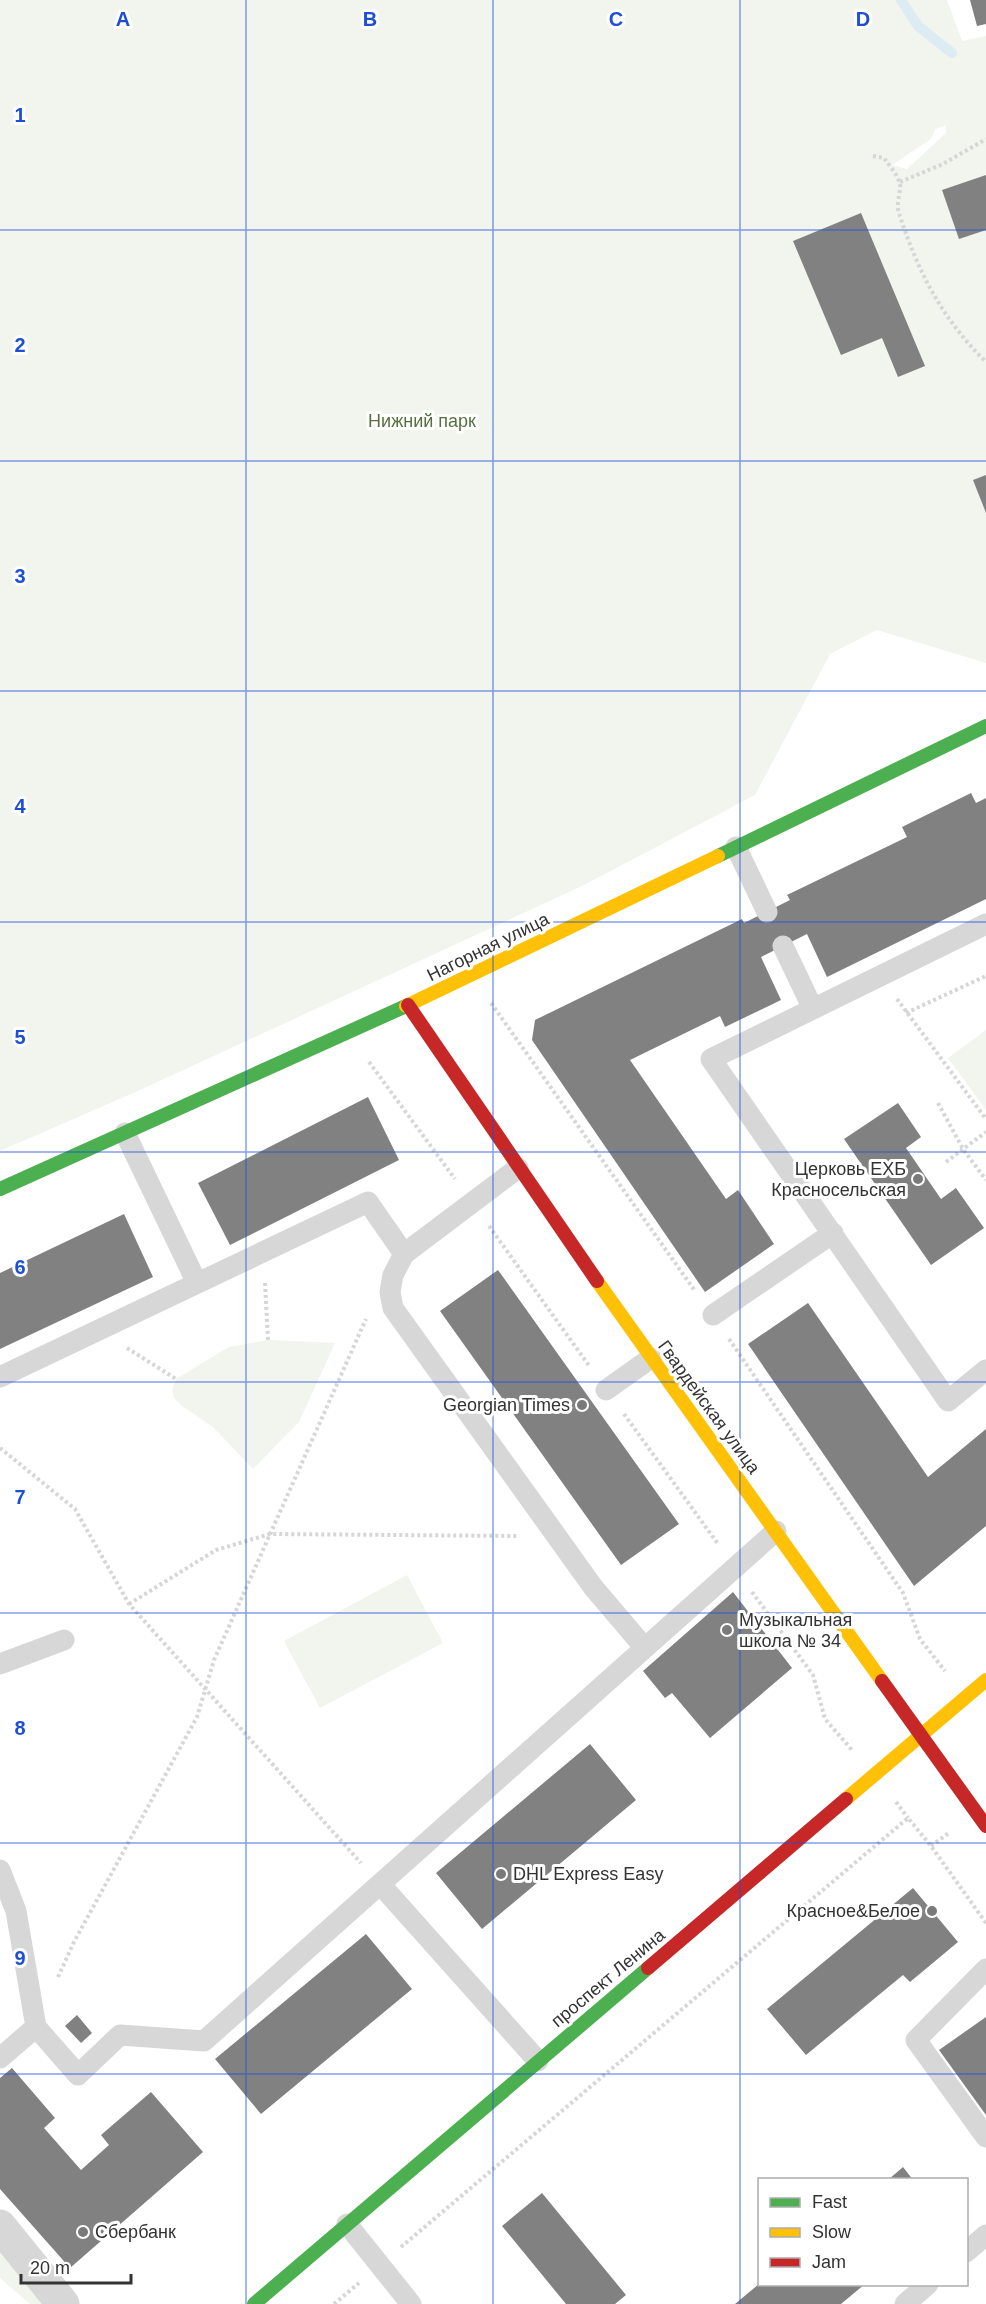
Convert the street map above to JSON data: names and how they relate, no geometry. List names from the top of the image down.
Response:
{
  "streets": {
    "street": ["Нагорная улица", "Гвардейская улица", "проспект Ленина"]
  },
  "crossings": [
    ["Нагорная улица", "Гвардейская улица"],
    ["Гвардейская улица", "проспект Ленина"]
  ],
  "parks": ["Нижний парк"],
  "places": [
    "Церковь ЕХБ Красносельская",
    "Georgian Times",
    "Музыкальная школа № 34",
    "DHL Express Easy",
    "Красное&Белое",
    "Сбербанк"
  ],
  "legend": ["Fast", "Slow", "Jam"],
  "scale_bar": "20 m",
  "grid": {
    "columns": [
      "A",
      "B",
      "C",
      "D"
    ],
    "rows": [
      "1",
      "2",
      "3",
      "4",
      "5",
      "6",
      "7",
      "8",
      "9"
    ]
  }
}
